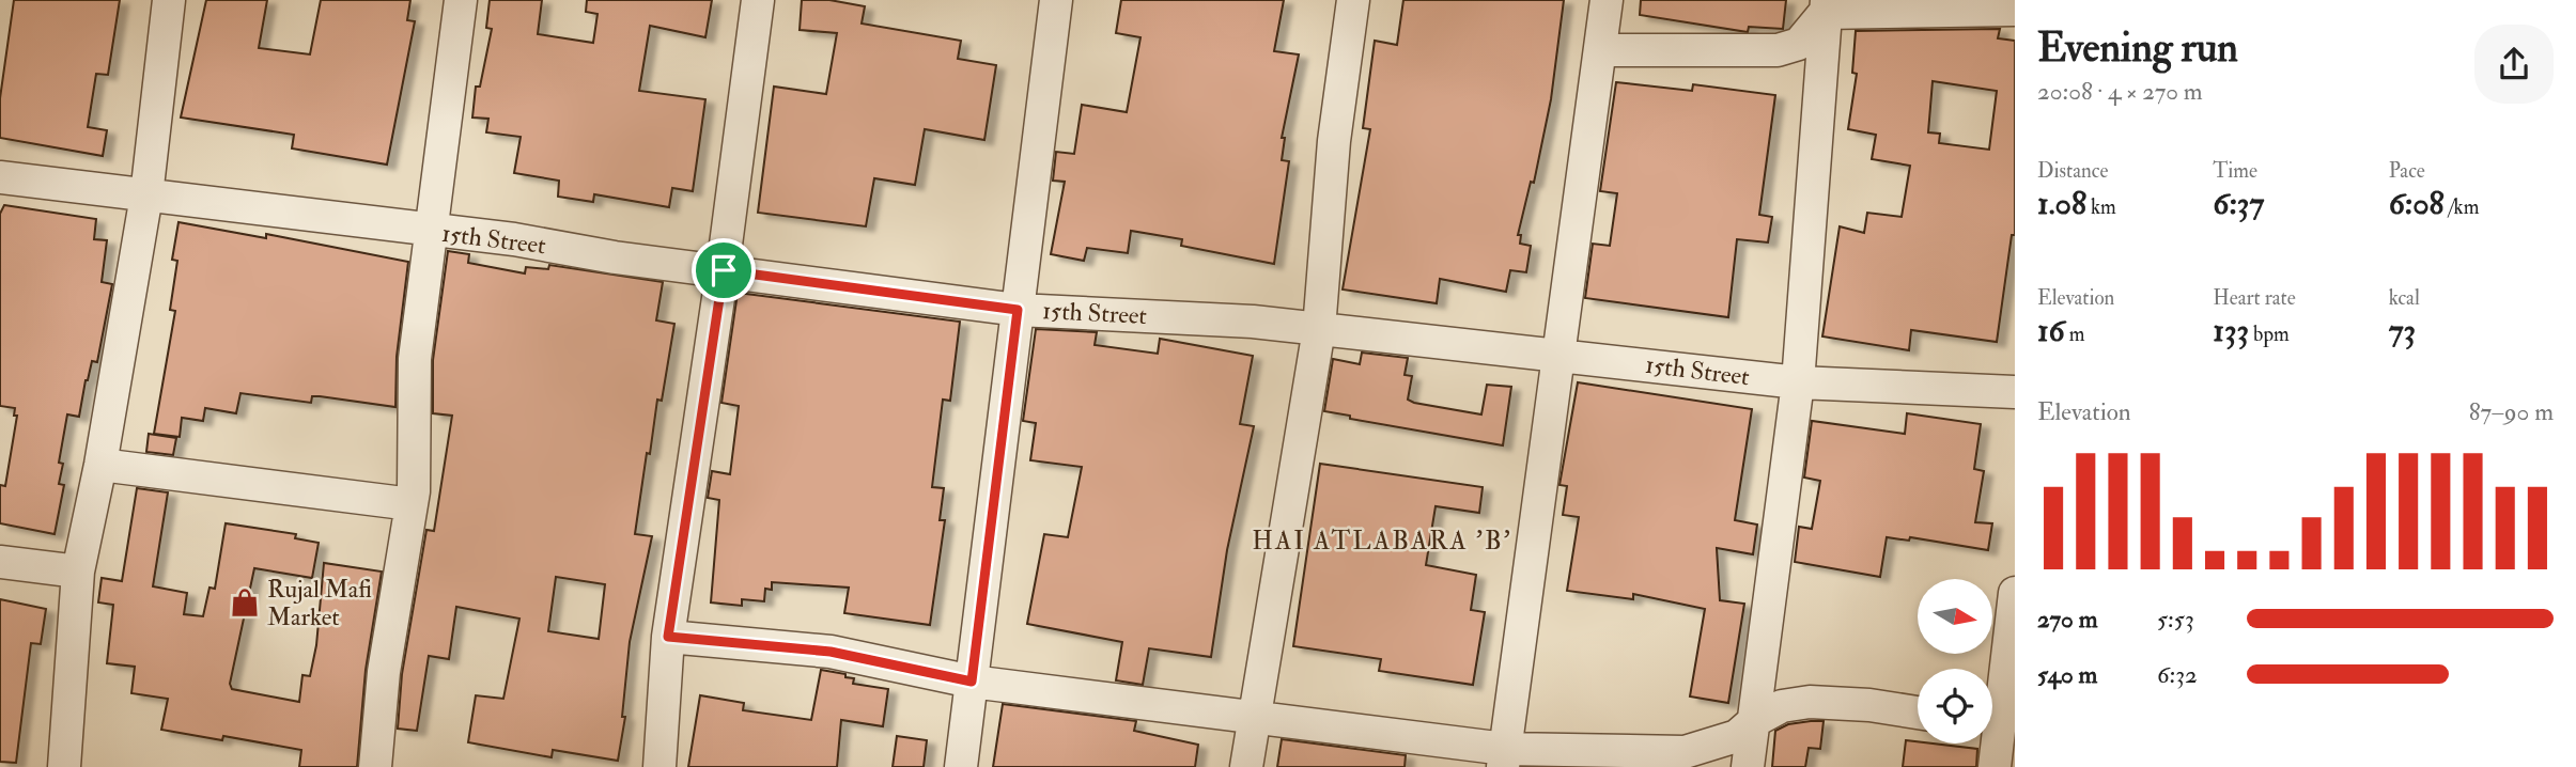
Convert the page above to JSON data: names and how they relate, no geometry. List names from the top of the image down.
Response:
{
  "streets": {
    "street": ["15th Street"]
  },
  "districts": ["HAI ATLABARA 'B'"],
  "places": {
    "shop": ["Rujal Mafi Market"]
  },
  "north": "right",
  "page": {
    "heading": ["Evening run", "20:08 · 4 × 270 m"],
    "stats": [
      ["Distance", "1.08 km"],
      ["Time", "6:37"],
      ["Pace", "6:08 /km"],
      ["Elevation", "16 m"],
      ["Heart rate", "133 bpm"],
      ["kcal", "73"]
    ],
    "chart": ["Elevation", "87–90 m"],
    "list": [
      {
        "name": "270 m",
        "note": "5:53"
      },
      {
        "name": "540 m",
        "note": "6:32"
      }
    ]
  }
}
